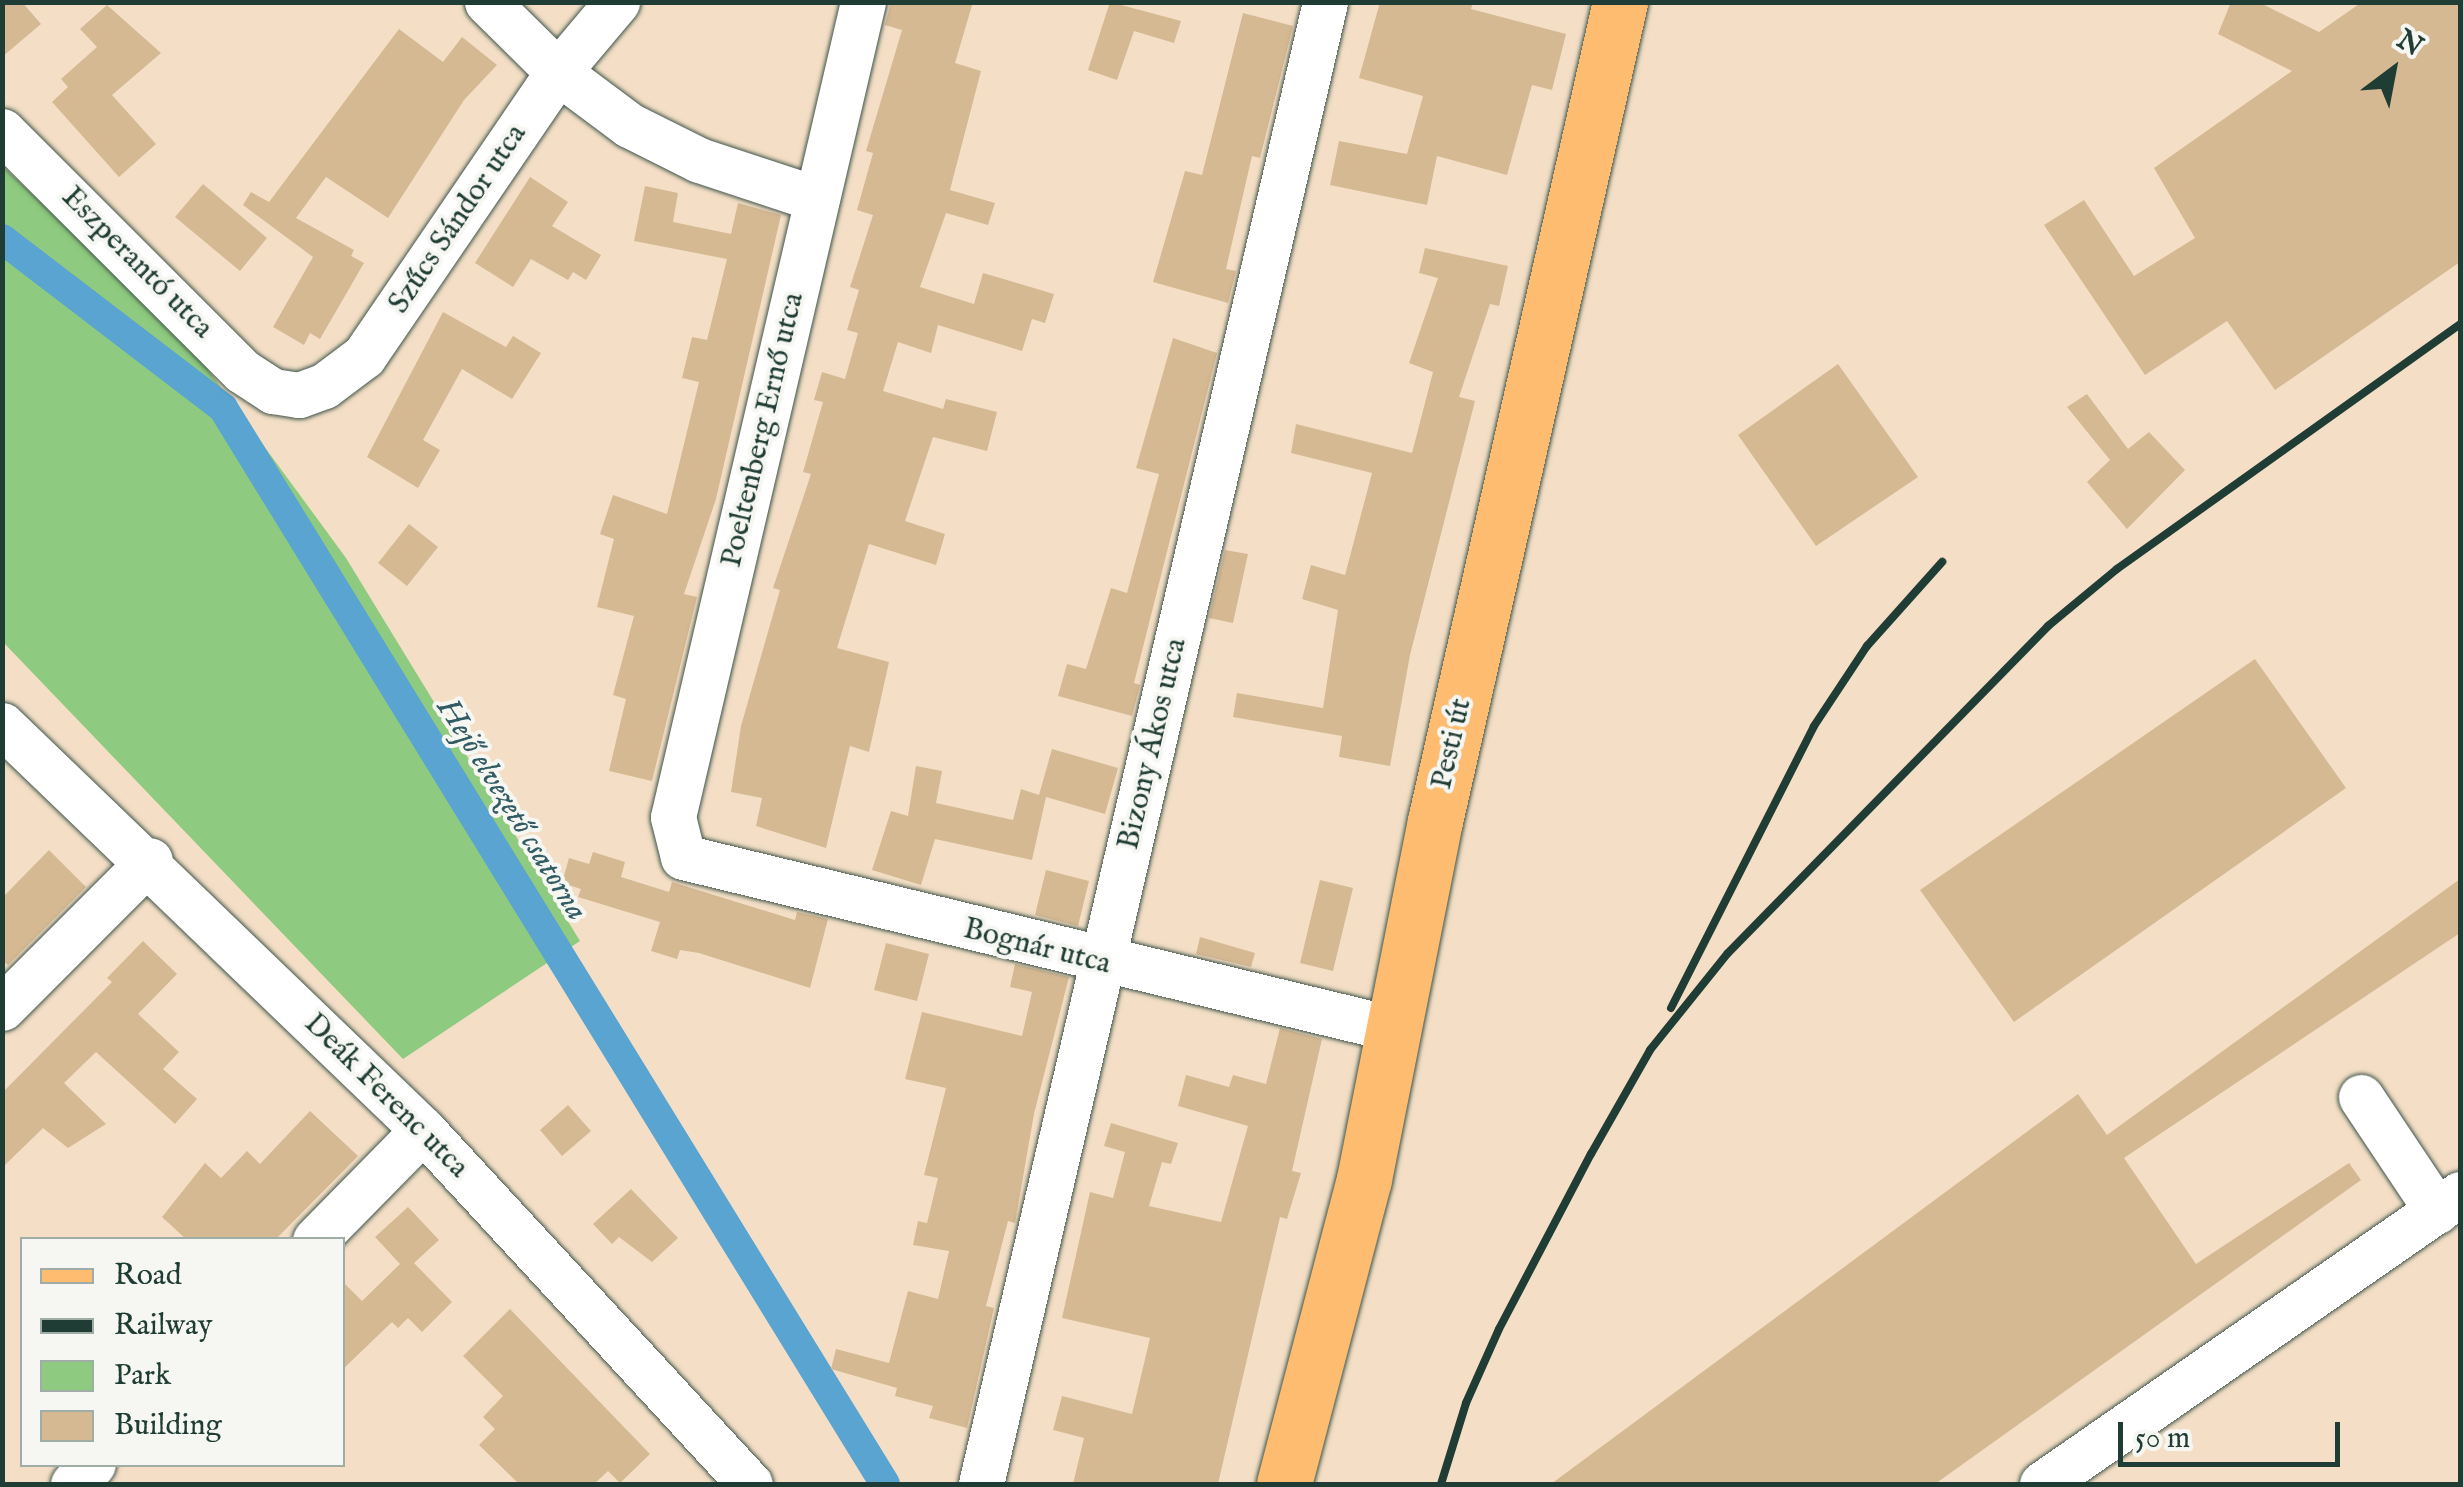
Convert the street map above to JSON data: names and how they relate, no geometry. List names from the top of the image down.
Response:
{
  "streets": {
    "main road": ["Pesti út"],
    "street": [
      "Szűcs Sándor utca",
      "Eszperantó utca",
      "Poeltenberg Ernő utca",
      "Bizony Ákos utca",
      "Bognár utca",
      "Deák Ferenc utca"
    ]
  },
  "crossings": [
    ["Szűcs Sándor utca", "Eszperantó utca"],
    ["Poeltenberg Ernő utca", "Bognár utca"],
    ["Bizony Ákos utca", "Bognár utca"],
    ["Pesti út", "Bognár utca"]
  ],
  "water": ["Hejő elvezető csatorna"],
  "legend": [
    "Road",
    "Railway",
    "Park",
    "Building"
  ],
  "scale_bar": "50 m",
  "north": "top right"
}
